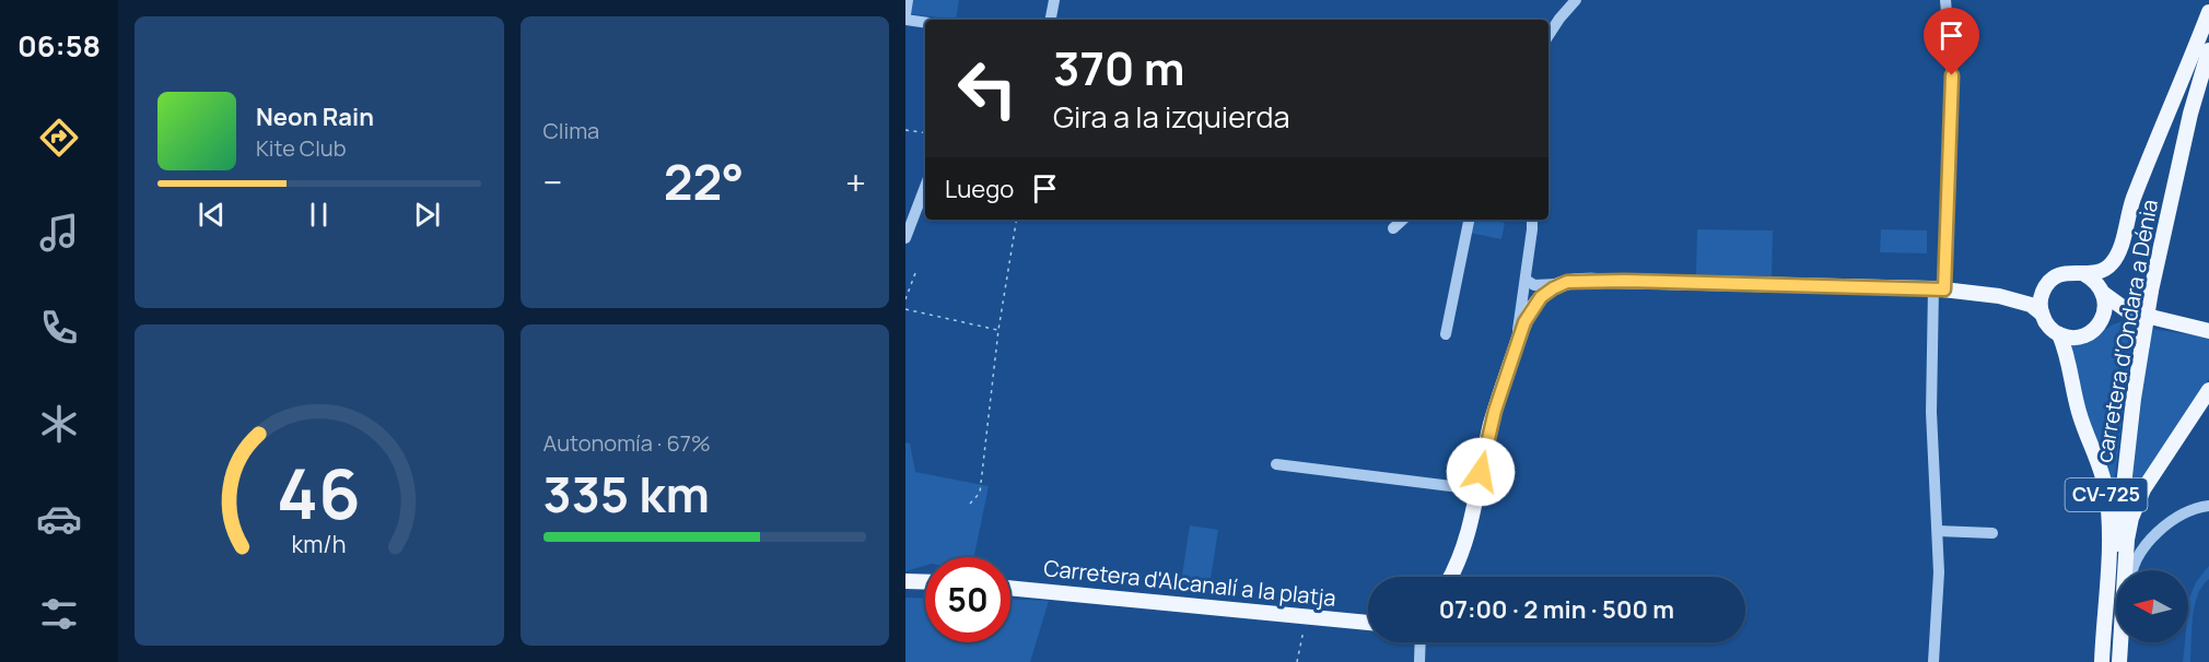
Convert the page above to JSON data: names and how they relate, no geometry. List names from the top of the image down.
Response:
{
  "streets": {
    "main road": ["carretera d'Ondara a Dénia", "CV-725", "Carretera d'Alcanalí a la platja"]
  },
  "north": "left",
  "page": {
    "tabs": "06:58",
    "tile": [
      "Clima",
      ["Autonomía · 67%", "335 km"]
    ],
    "turn": ["370 m", "Gira a la izquierda"],
    "song": ["Neon Rain", "Kite Club"],
    "heat": ["−", "22°", "+"],
    "then": "Luego",
    "limit": "50",
    "trip": "07:00 · 2 min · 500 m",
    "gauge": ["46", "km/h"]
  }
}
